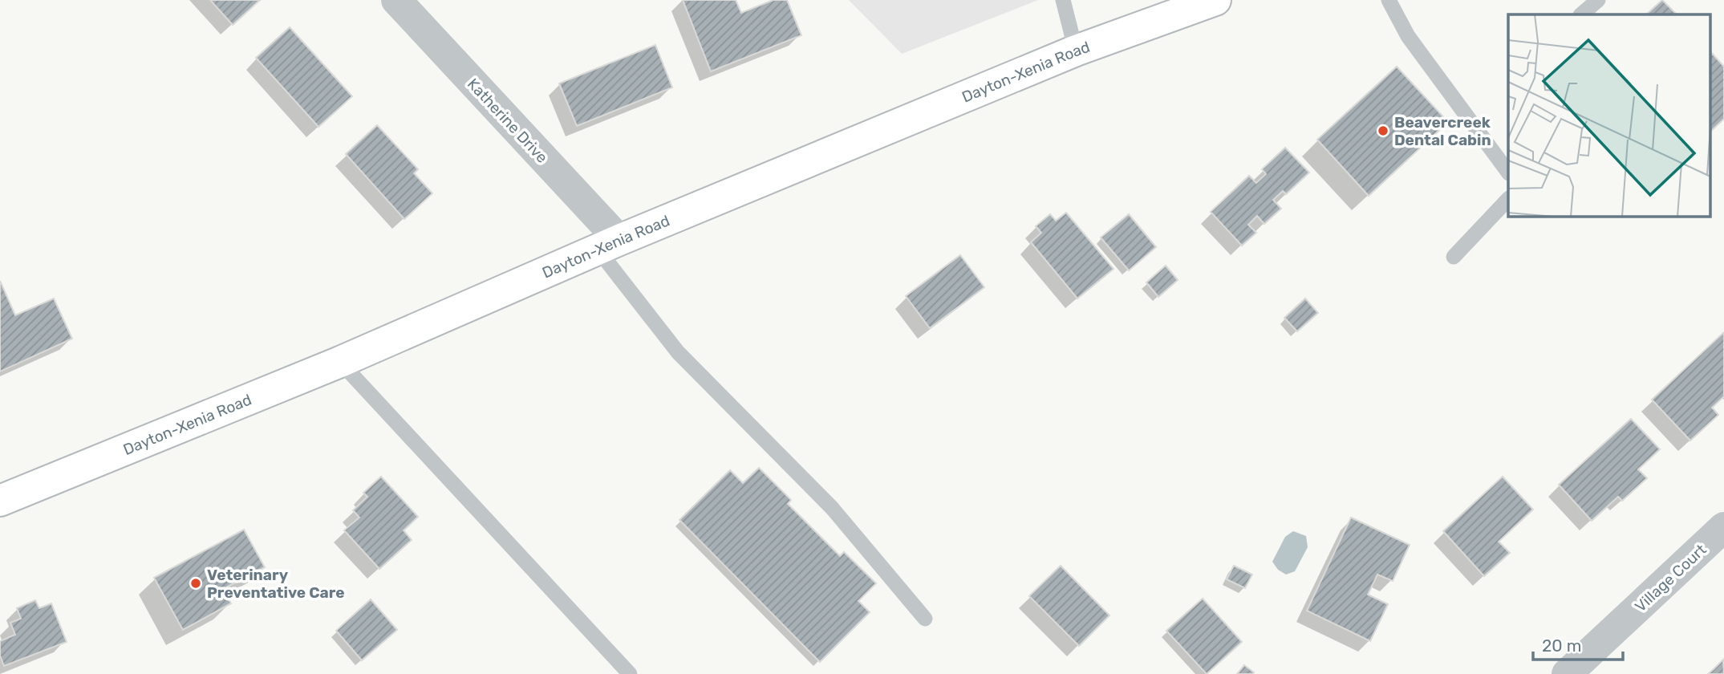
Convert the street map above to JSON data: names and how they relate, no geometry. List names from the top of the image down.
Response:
{
  "streets": {
    "main road": ["Dayton-Xenia Road"],
    "street": ["Katherine Drive", "Village Court"]
  },
  "crossings": [
    ["Dayton-Xenia Road", "Katherine Drive"]
  ],
  "places": ["Beavercreek Dental Cabin", "Veterinary Preventative Care"],
  "scale_bar": "20 m"
}
